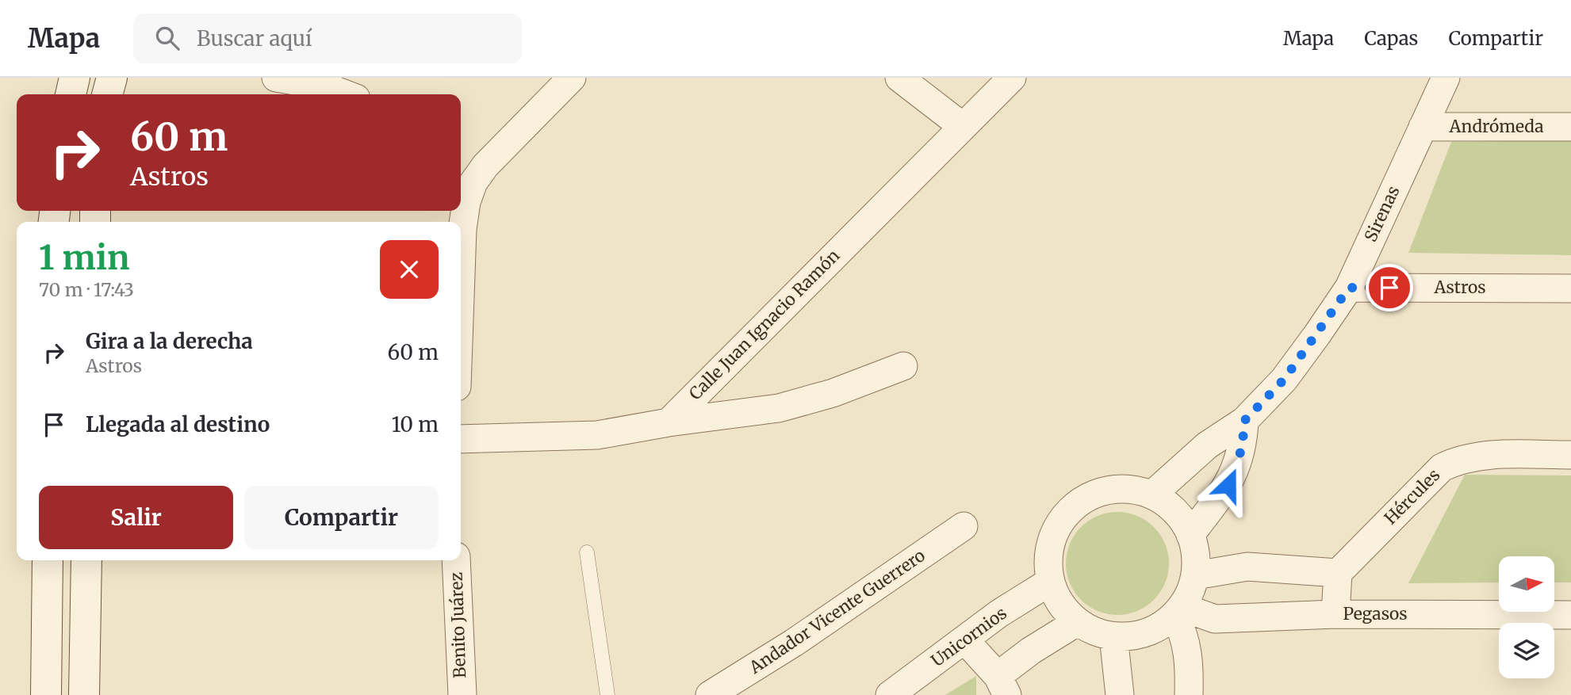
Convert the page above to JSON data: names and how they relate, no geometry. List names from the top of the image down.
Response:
{
  "streets": {
    "street": [
      "Andrómeda",
      "Sirenas",
      "Astros",
      "Calle Juan Ignacio Ramón",
      "Hércules",
      "Andador Vicente Guerrero",
      "Pegasos",
      "Benito Juárez",
      "Unicornios"
    ]
  },
  "crossings": [
    ["Andrómeda", "Sirenas"],
    ["Sirenas", "Astros"],
    ["Sirenas", "Pegasos"],
    ["Sirenas", "Unicornios"],
    ["Pegasos", "Unicornios"]
  ],
  "north": "right",
  "page": {
    "header": "Mapa",
    "search": "Buscar aquí",
    "nav": ["Mapa", "Capas", "Compartir"],
    "turn": ["60 m", "Astros"],
    "heading": ["1 min", "70 m · 17:43"],
    "list": [
      {
        "name": "Gira a la derecha",
        "note": "Astros",
        "value": "60 m"
      },
      {
        "name": "Llegada al destino",
        "value": "10 m"
      }
    ],
    "buttons": ["Salir", "Compartir"]
  }
}
